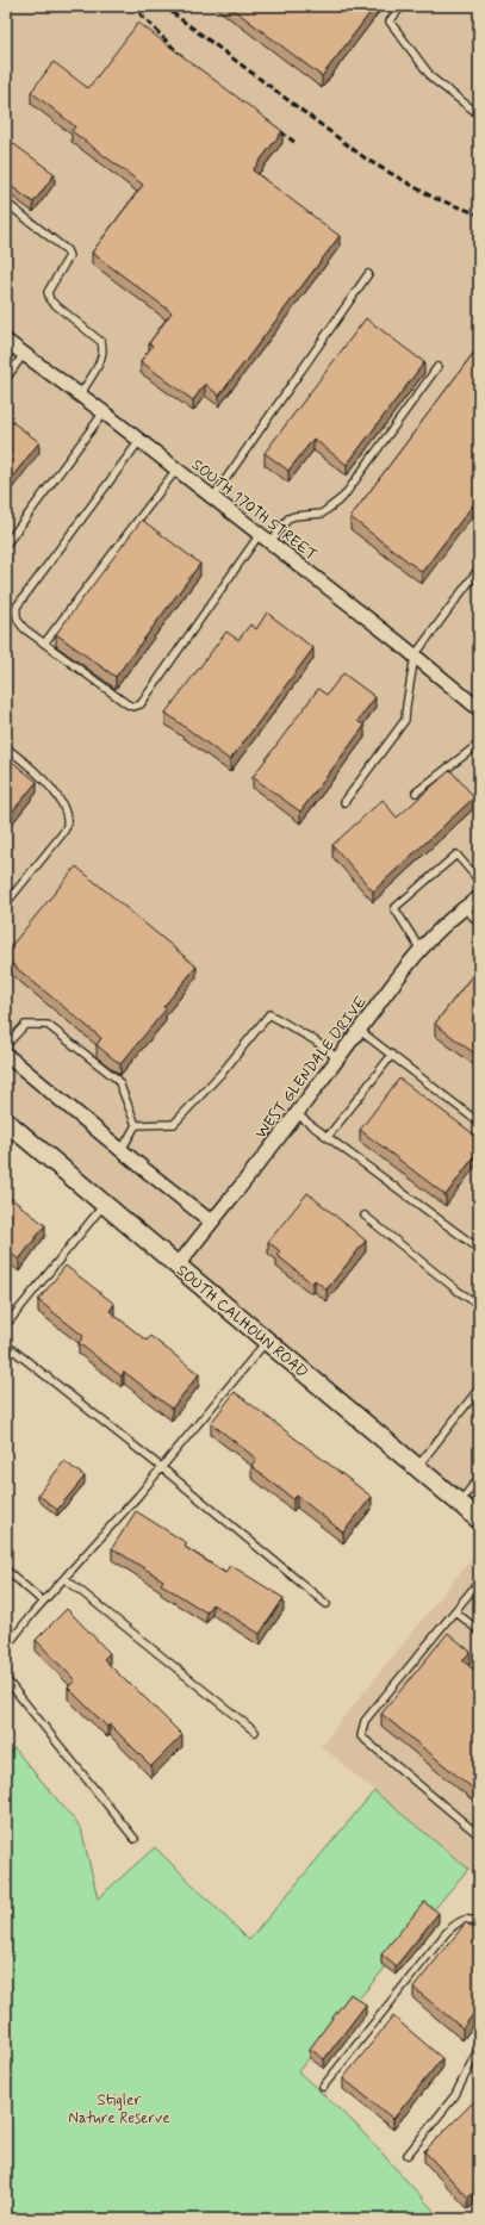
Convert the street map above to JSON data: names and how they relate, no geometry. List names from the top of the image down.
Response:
{
  "streets": {
    "street": ["SOUTH 170TH STREET", "WEST GLENDALE DRIVE", "SOUTH CALHOUN ROAD"]
  },
  "crossings": [
    ["WEST GLENDALE DRIVE", "SOUTH CALHOUN ROAD"]
  ],
  "parks": ["Stigler Nature Reserve"]
}
